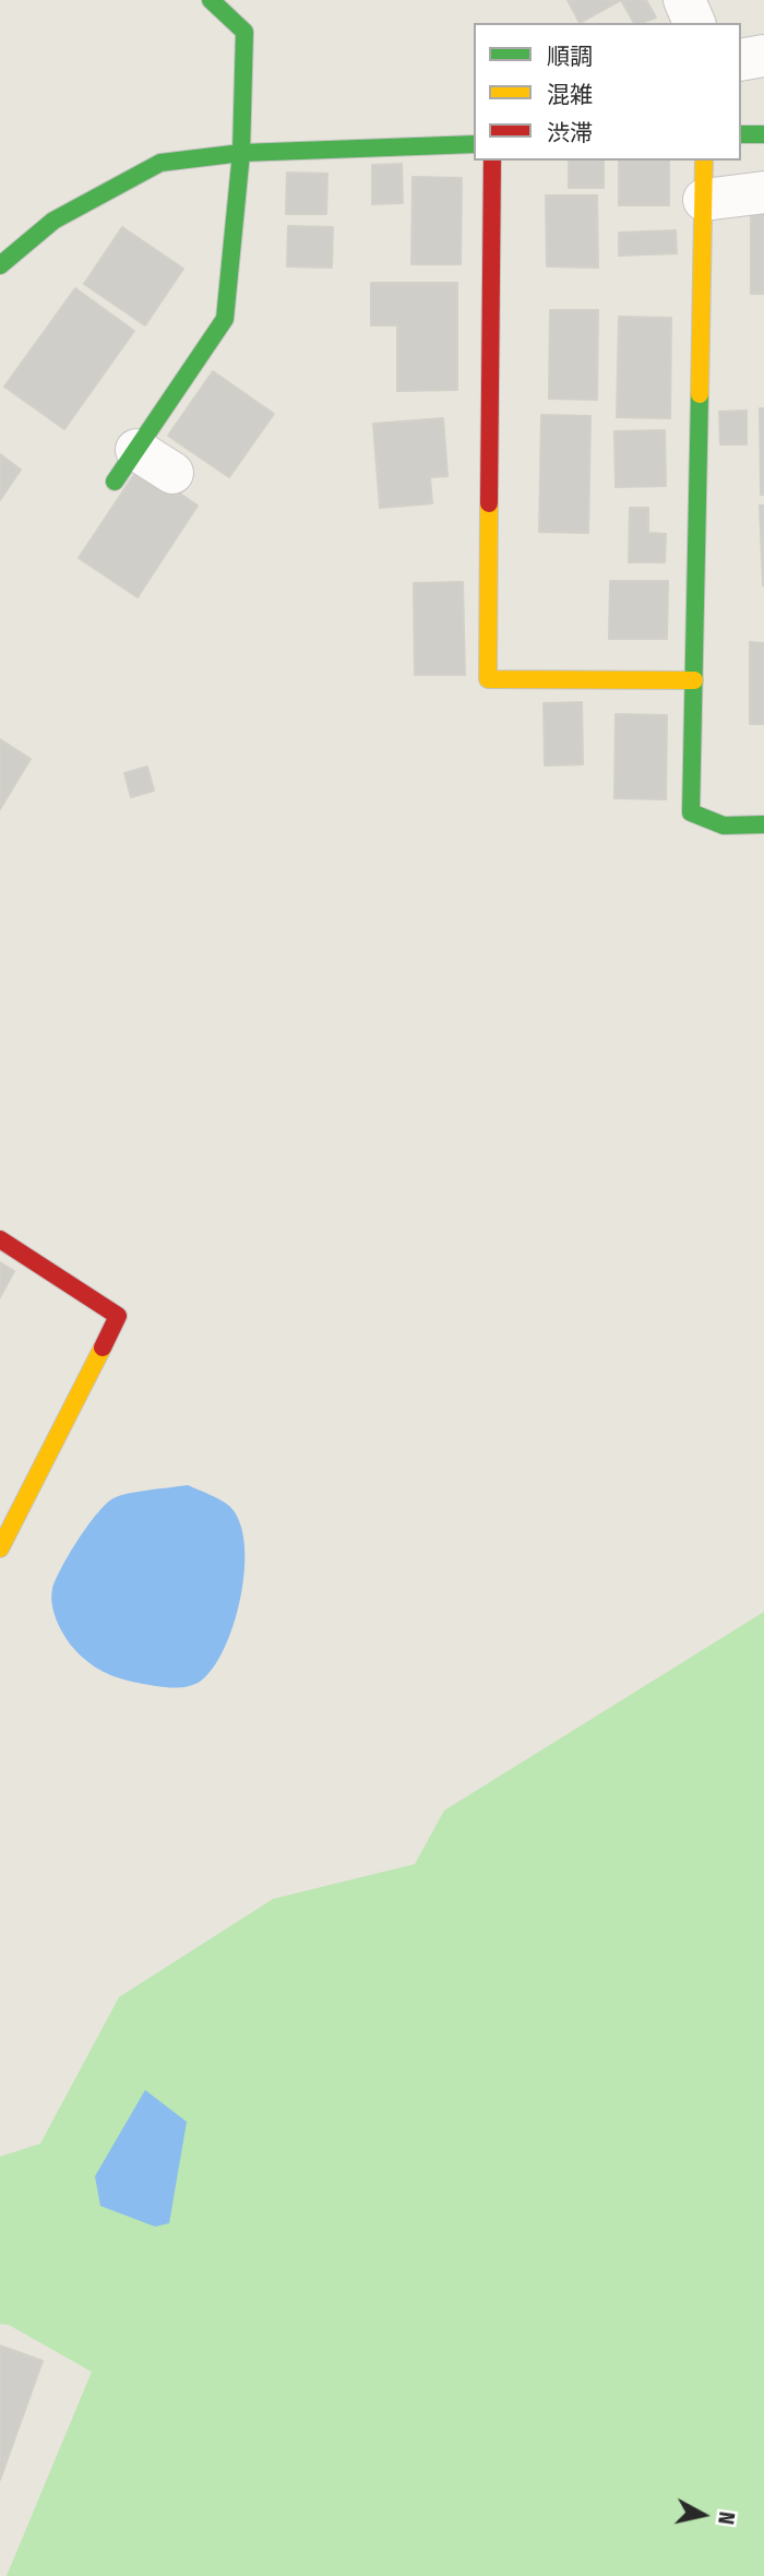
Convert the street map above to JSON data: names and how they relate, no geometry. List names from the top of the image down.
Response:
{
  "legend": ["順調", "混雑", "渋滞"],
  "north": "right"
}
